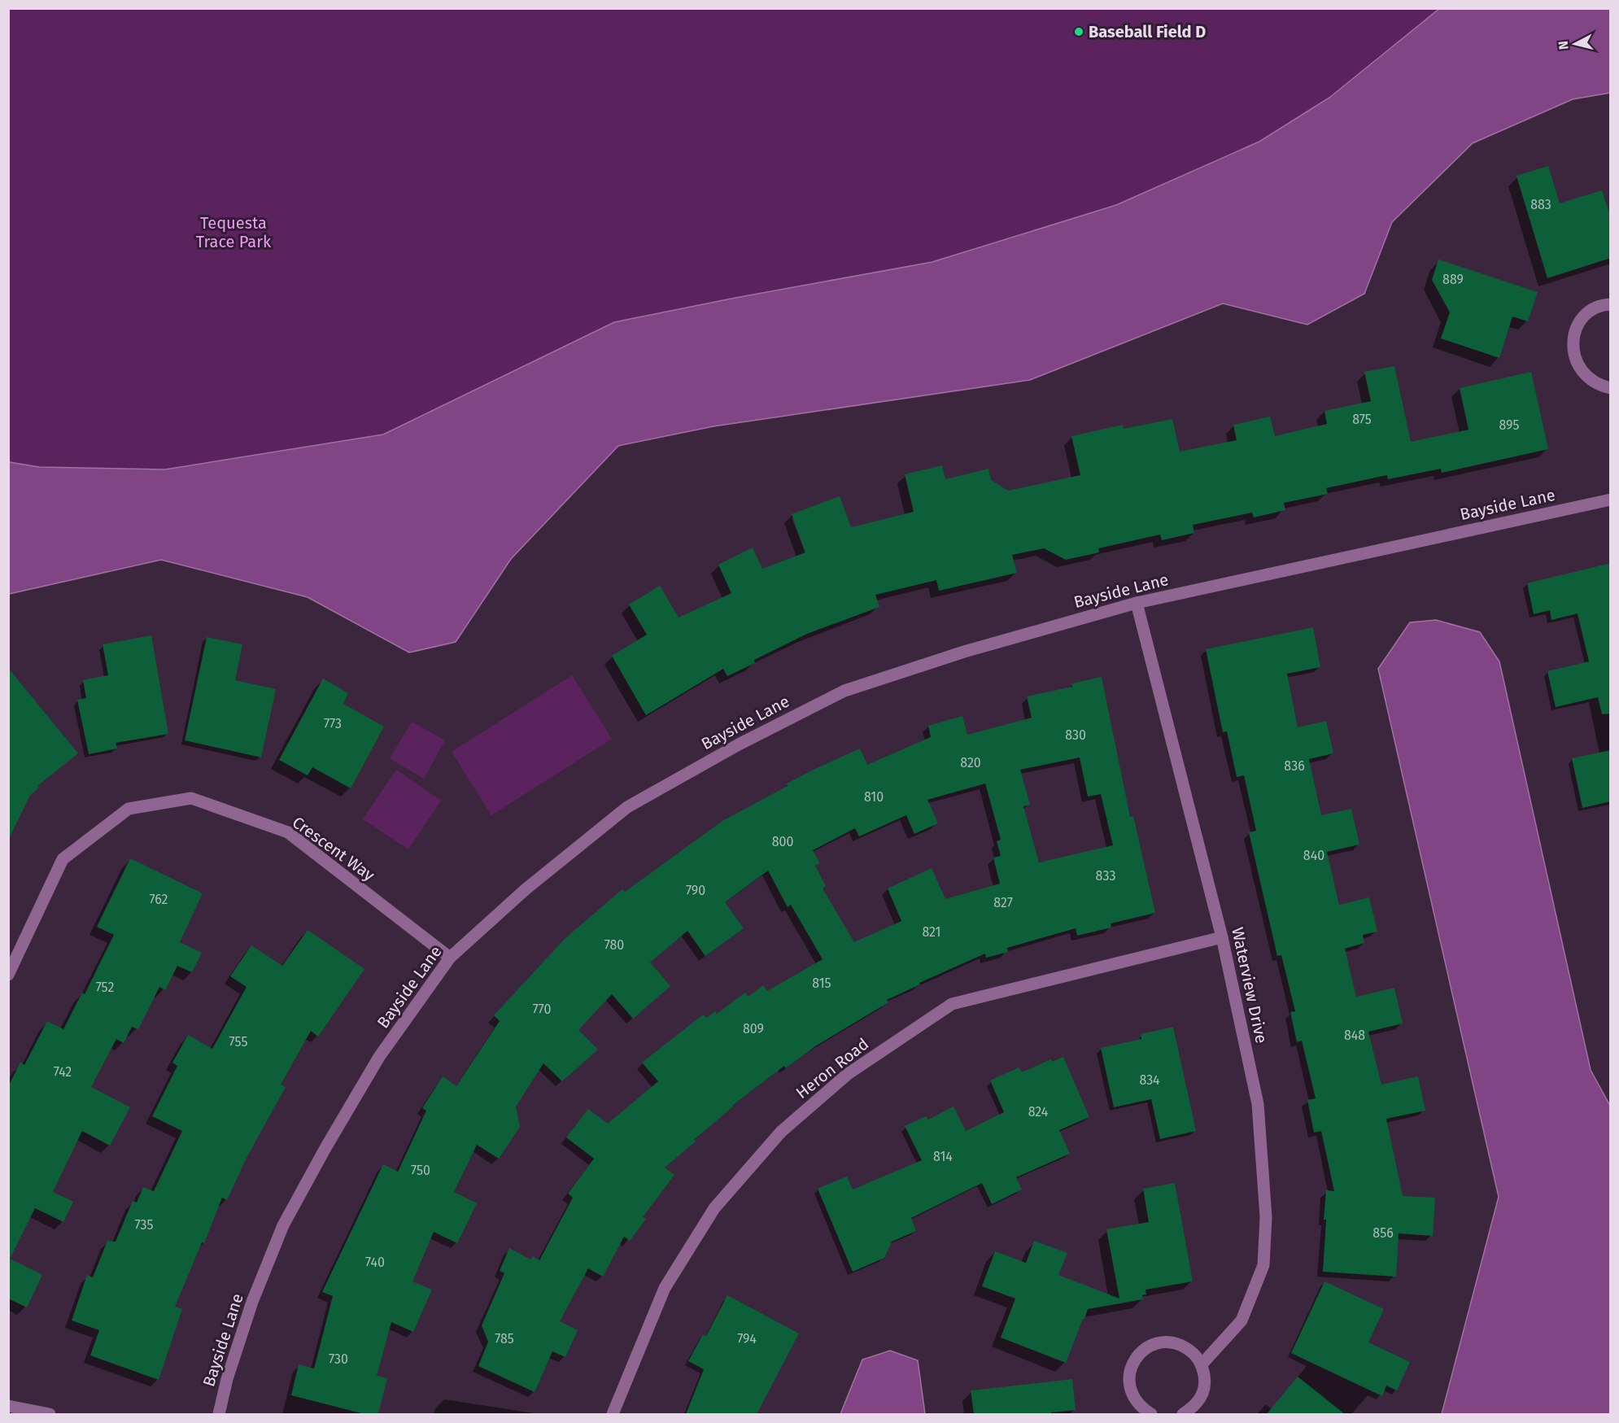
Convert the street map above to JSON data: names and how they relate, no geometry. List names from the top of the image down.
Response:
{
  "streets": {
    "street": [
      "Bayside Lane",
      "Crescent Way",
      "Waterview Drive",
      "Heron Road"
    ]
  },
  "crossings": [
    ["Bayside Lane", "Crescent Way"],
    ["Bayside Lane", "Waterview Drive"],
    ["Waterview Drive", "Heron Road"]
  ],
  "parks": ["Tequesta Trace Park"],
  "places": ["Baseball Field D"],
  "house_numbers": [
    "883",
    "889",
    "875",
    "895",
    "773",
    "830",
    "820",
    "836",
    "810",
    "800",
    "840",
    "833",
    "790",
    "762",
    "827",
    "821",
    "780",
    "815",
    "752",
    "770",
    "809",
    "848",
    "755",
    "742",
    "834",
    "824",
    "814",
    "750",
    "735",
    "856",
    "740",
    "785",
    "794",
    "730"
  ],
  "north": "left"
}
